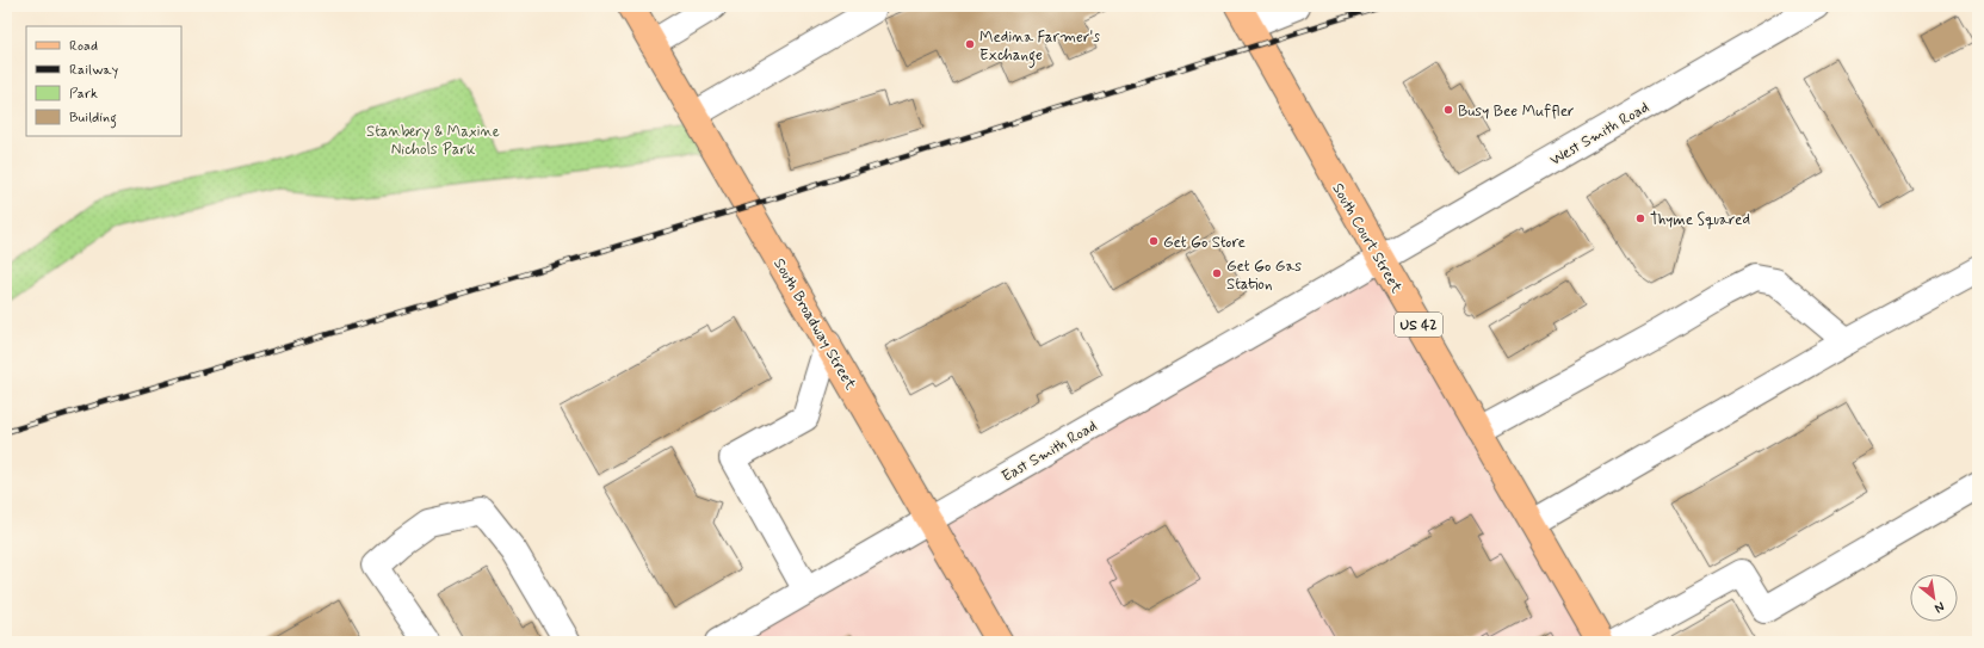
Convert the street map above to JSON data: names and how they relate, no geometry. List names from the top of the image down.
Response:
{
  "streets": {
    "main road": ["South Court Street", "South Broadway Street", "US 42"],
    "street": ["West Smith Road", "East Smith Road"]
  },
  "crossings": [
    ["West Smith Road", "South Court Street"],
    ["West Smith Road", "East Smith Road"],
    ["South Court Street", "East Smith Road"],
    ["South Broadway Street", "East Smith Road"]
  ],
  "parks": ["Stanbery & Maxine Nichols Park"],
  "places": [
    "Medina Farmer's Exchange",
    "Busy Bee Muffler",
    "Thyme Squared",
    "Get Go Store",
    "Get Go Gas Station"
  ],
  "legend": [
    "Road",
    "Railway",
    "Park",
    "Building"
  ],
  "north": "bottom right"
}
